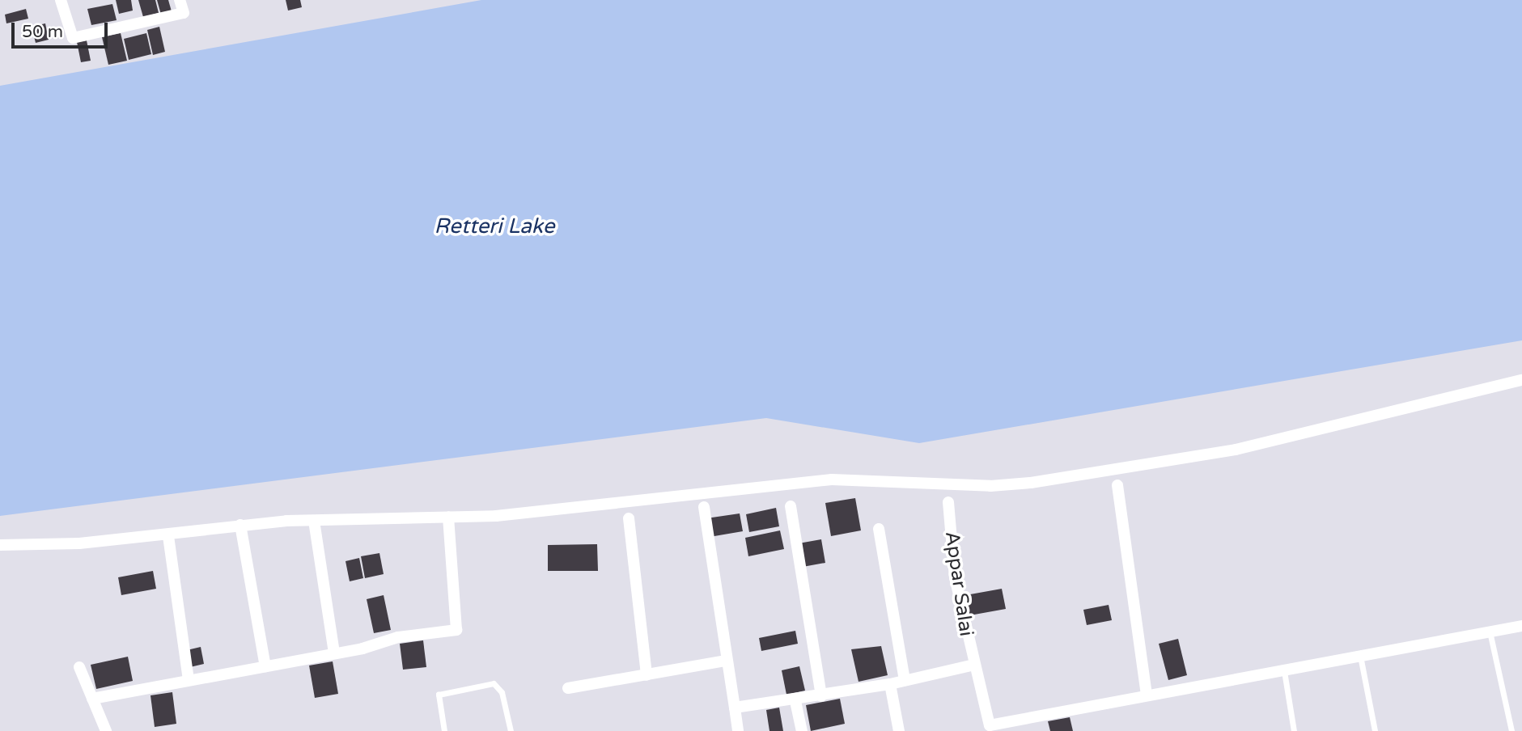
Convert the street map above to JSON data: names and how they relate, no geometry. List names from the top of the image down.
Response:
{
  "streets": {
    "street": ["Appar Salai"]
  },
  "water": ["Retteri Lake"],
  "scale_bar": "50 m"
}
